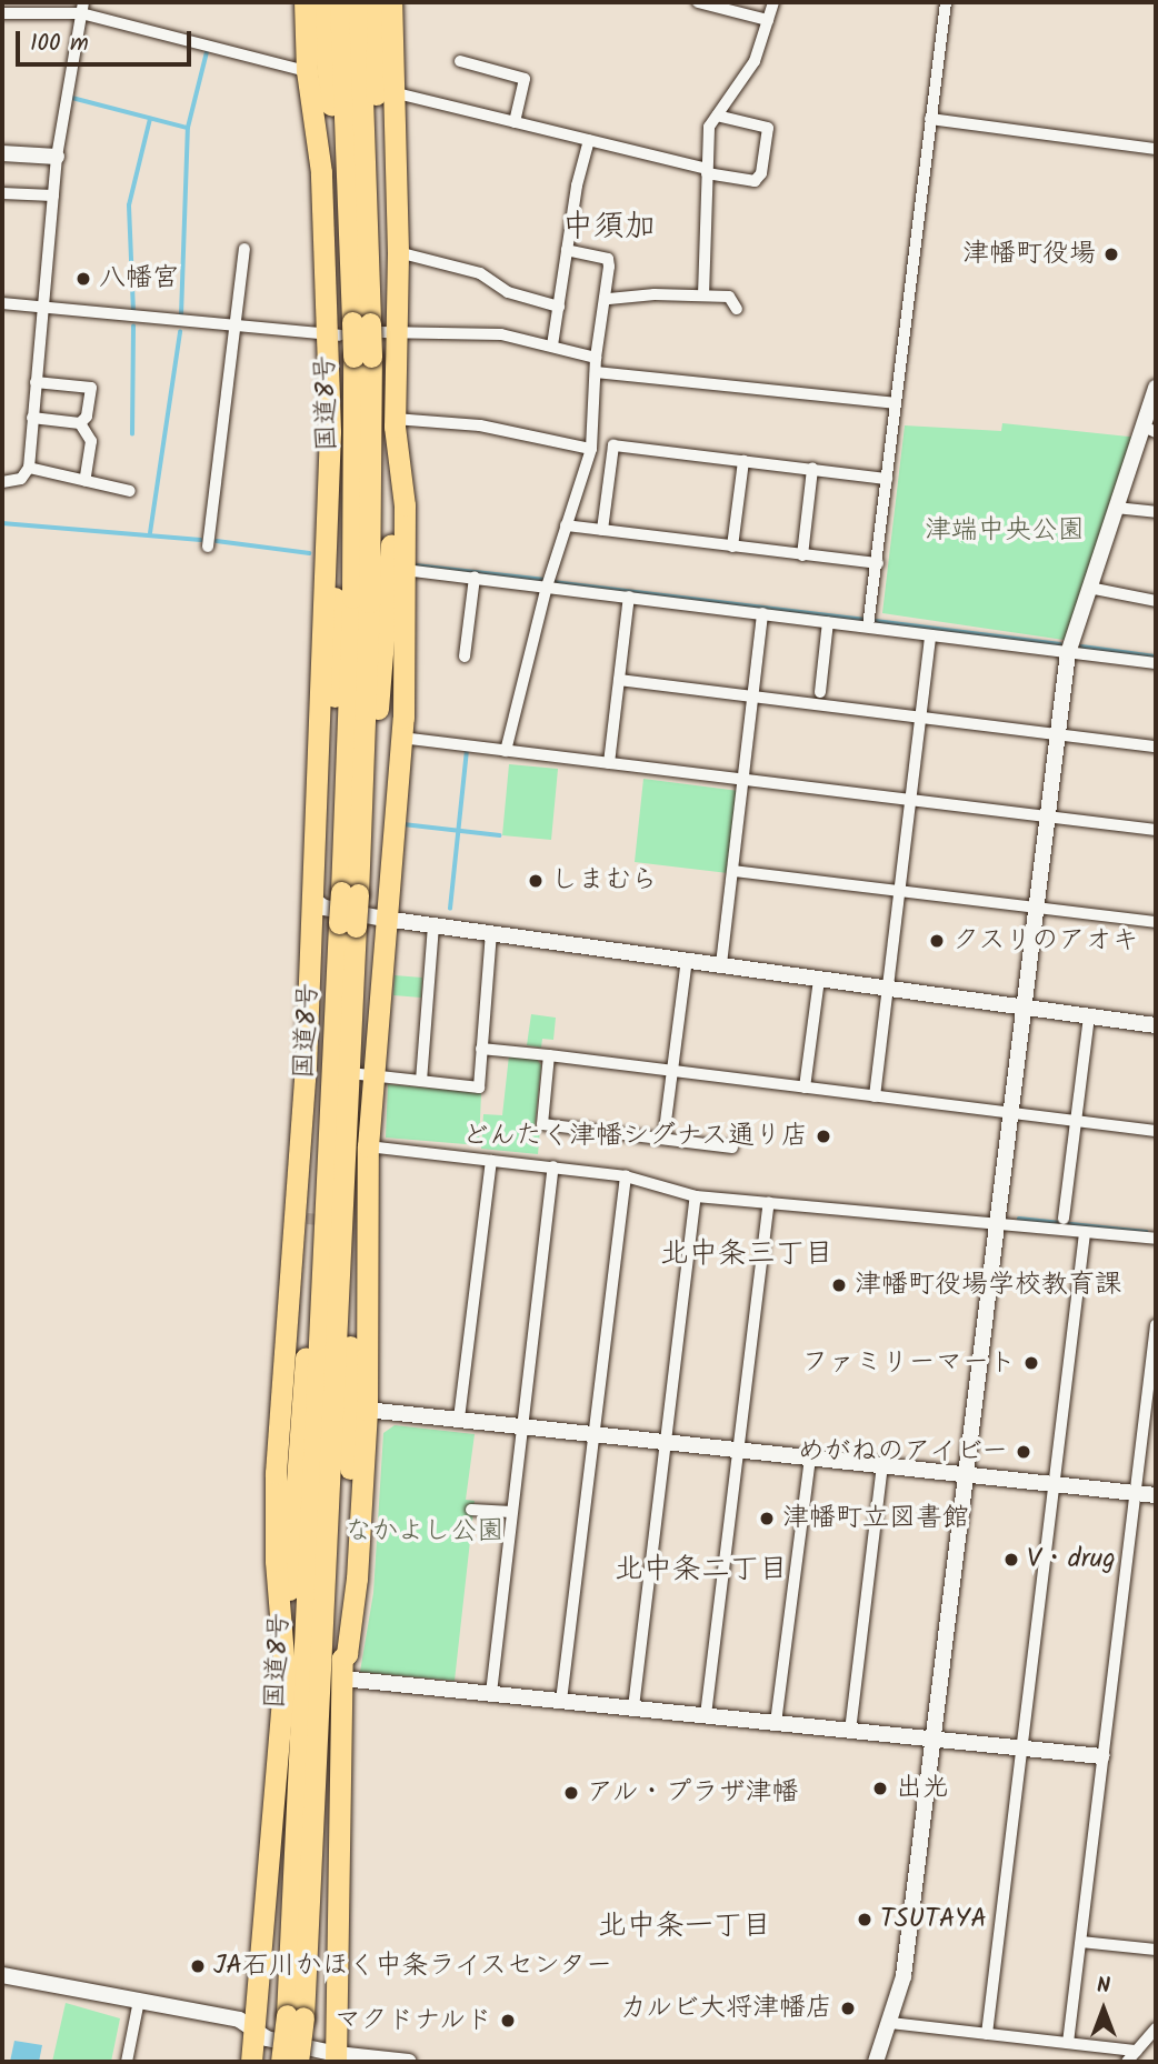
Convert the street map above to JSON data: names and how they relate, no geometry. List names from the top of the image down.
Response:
{
  "streets": {
    "highway": ["国道8号"]
  },
  "districts": [
    "中須加",
    "北中条三丁目",
    "北中条二丁目",
    "北中条一丁目"
  ],
  "parks": ["津端中央公園", "なかよし公園"],
  "places": [
    "津幡町役場",
    "八幡宮",
    "しまむら",
    "クスリのアオキ",
    "どんたく津幡シグナス通り店",
    "津幡町役場学校教育課",
    "ファミリーマート",
    "めがねのアイビー",
    "津幡町立図書館",
    "V・drug",
    "出光",
    "アル・プラザ津幡",
    "TSUTAYA",
    "JA石川かほく中条ライスセンター",
    "カルビ大将津幡店",
    "マクドナルド"
  ],
  "scale_bar": "100 m",
  "north": "top"
}
